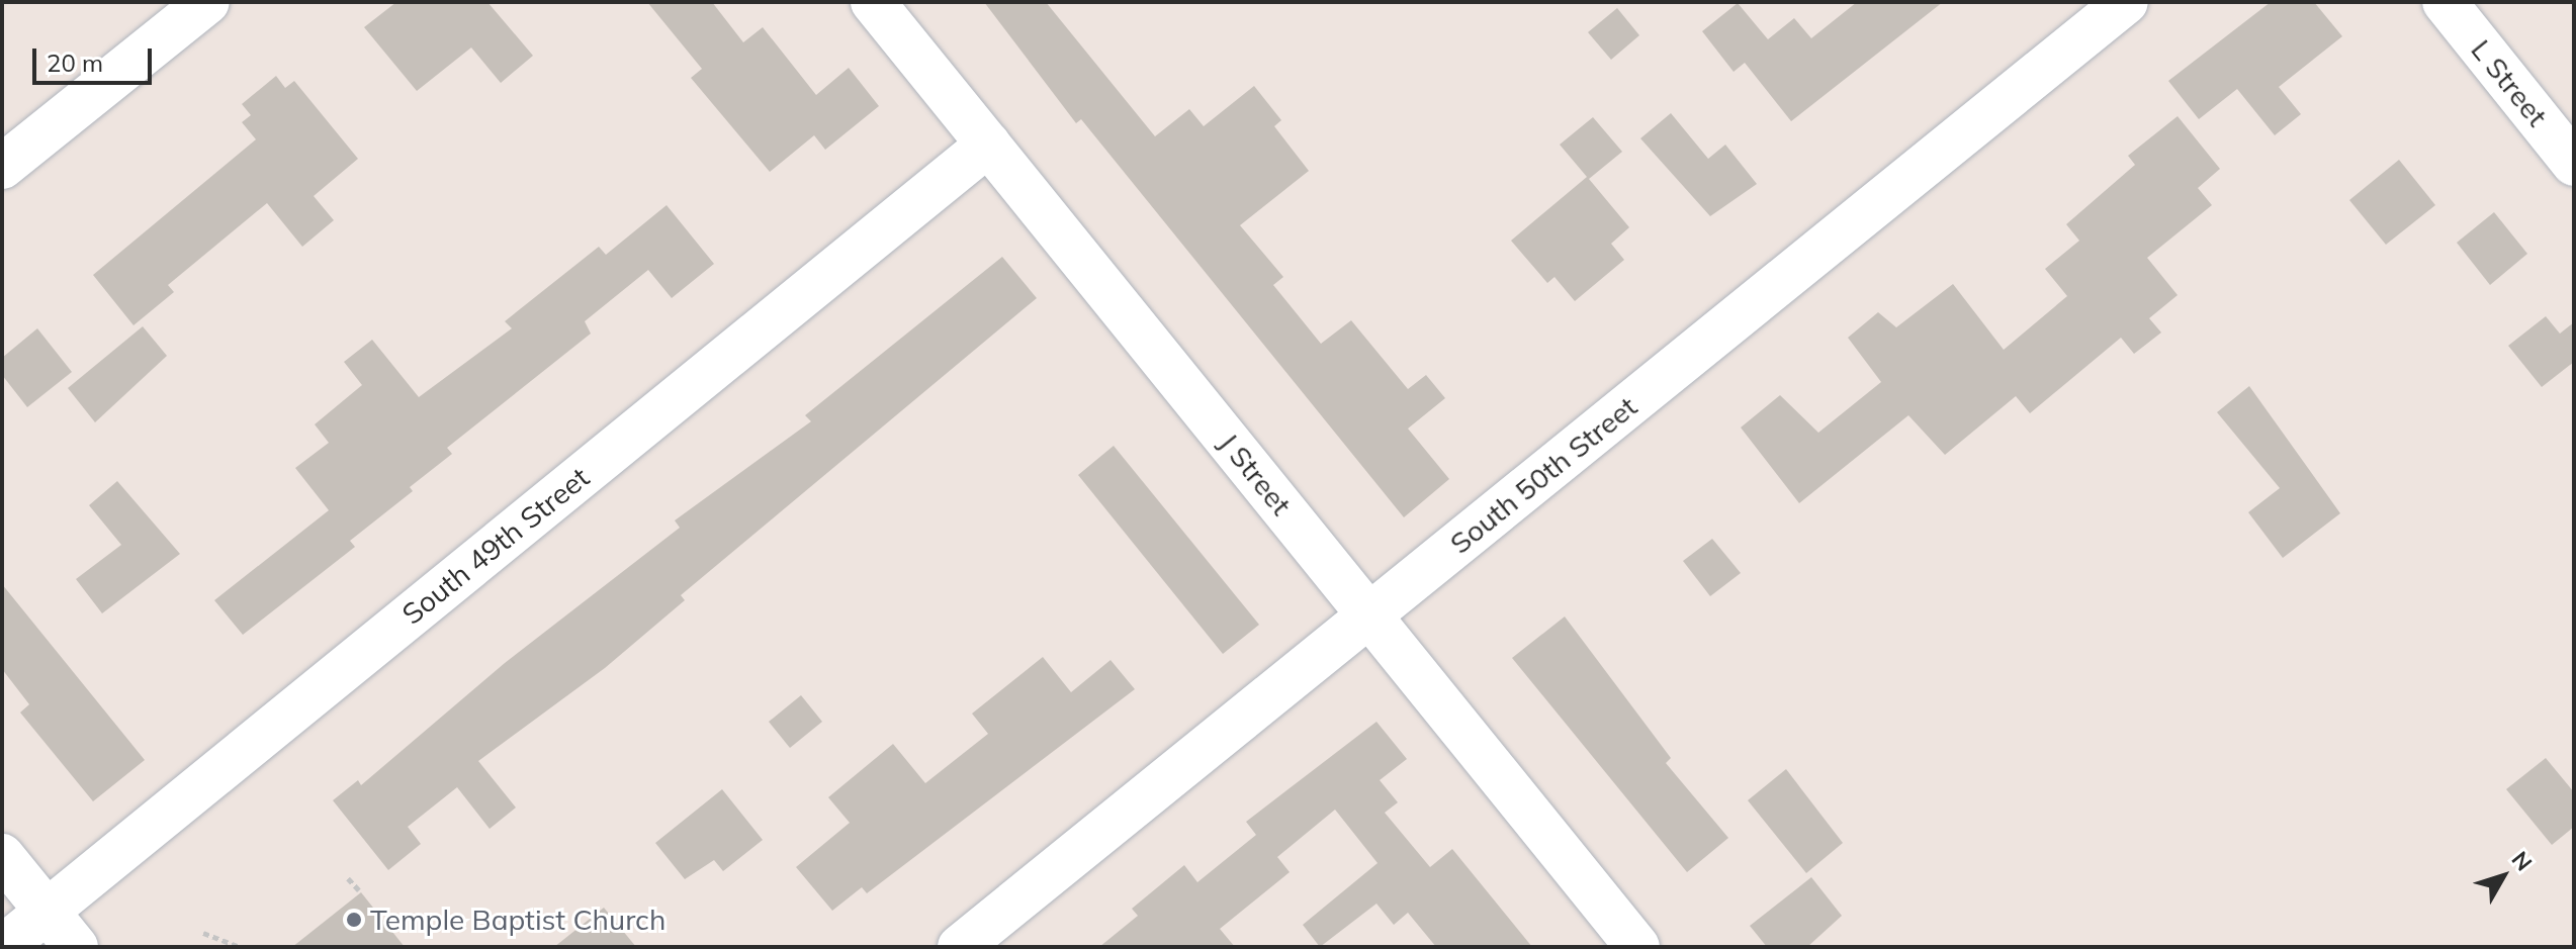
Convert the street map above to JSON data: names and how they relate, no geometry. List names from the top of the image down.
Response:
{
  "streets": {
    "street": [
      "L Street",
      "J Street",
      "South 50th Street",
      "South 49th Street"
    ]
  },
  "crossings": [
    ["J Street", "South 50th Street"],
    ["J Street", "South 49th Street"]
  ],
  "places": ["Temple Baptist Church"],
  "scale_bar": "20 m",
  "north": "top right"
}
